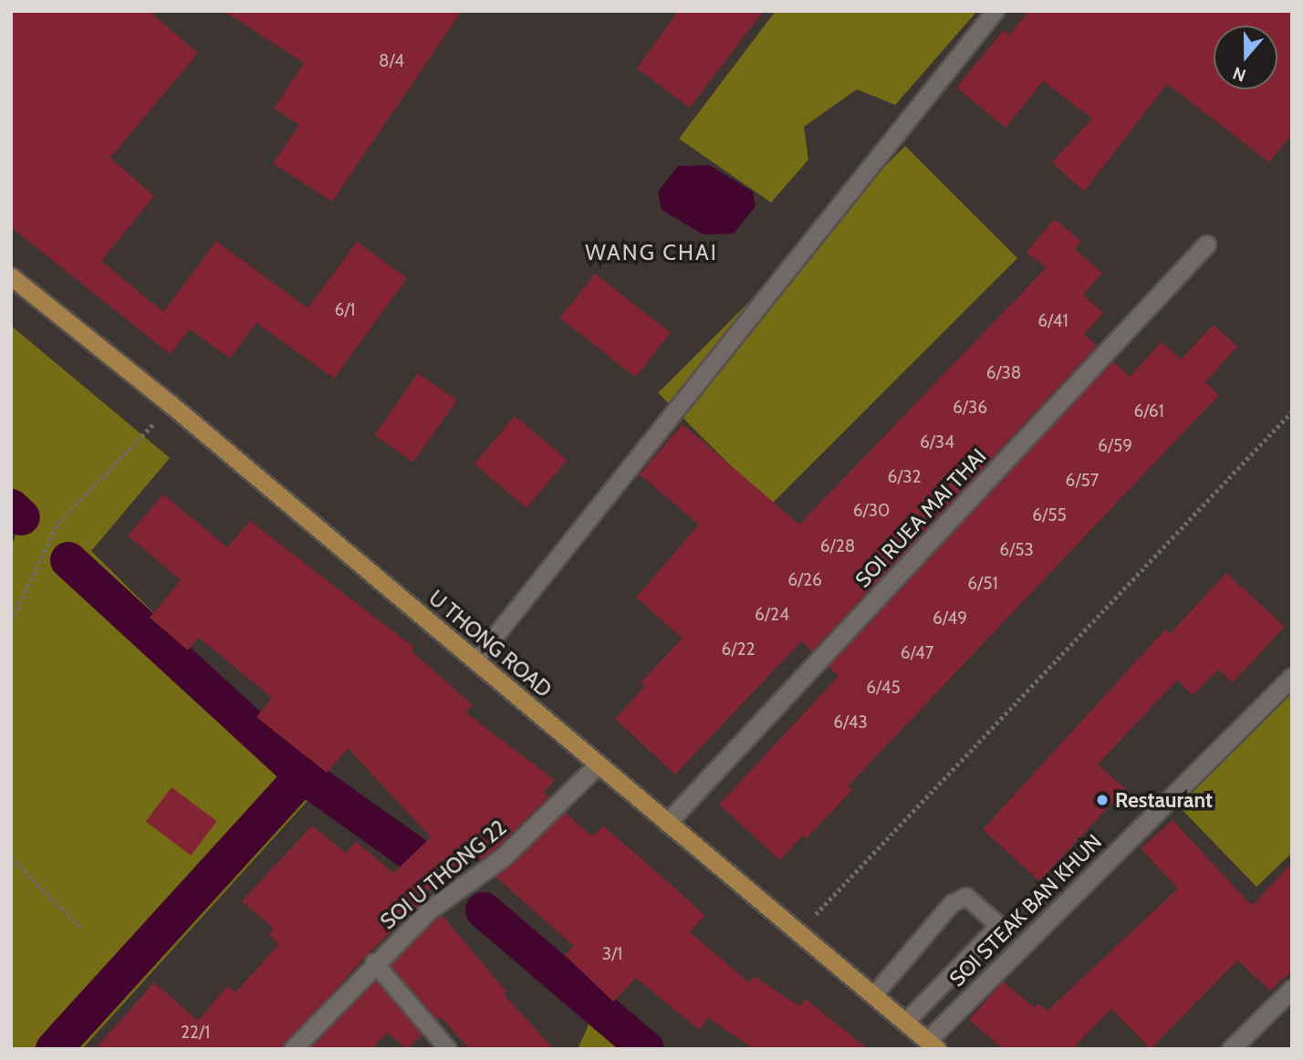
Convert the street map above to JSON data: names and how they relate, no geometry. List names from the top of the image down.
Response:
{
  "streets": {
    "main road": ["U THONG ROAD"],
    "street": ["SOI RUEA MAI THAI", "SOI U THONG 22", "SOI STEAK BAN KHUN"]
  },
  "crossings": [
    ["SOI RUEA MAI THAI", "U THONG ROAD"],
    ["U THONG ROAD", "SOI U THONG 22"],
    ["U THONG ROAD", "SOI STEAK BAN KHUN"]
  ],
  "districts": ["WANG CHAI"],
  "places": ["Restaurant"],
  "house_numbers": [
    "8/4",
    "6/1",
    "6/41",
    "6/38",
    "6/36",
    "6/61",
    "6/34",
    "6/59",
    "6/32",
    "6/57",
    "6/30",
    "6/55",
    "6/28",
    "6/53",
    "6/26",
    "6/51",
    "6/24",
    "6/49",
    "6/22",
    "6/47",
    "6/45",
    "6/43",
    "3/1",
    "22/1"
  ],
  "north": "bottom"
}
